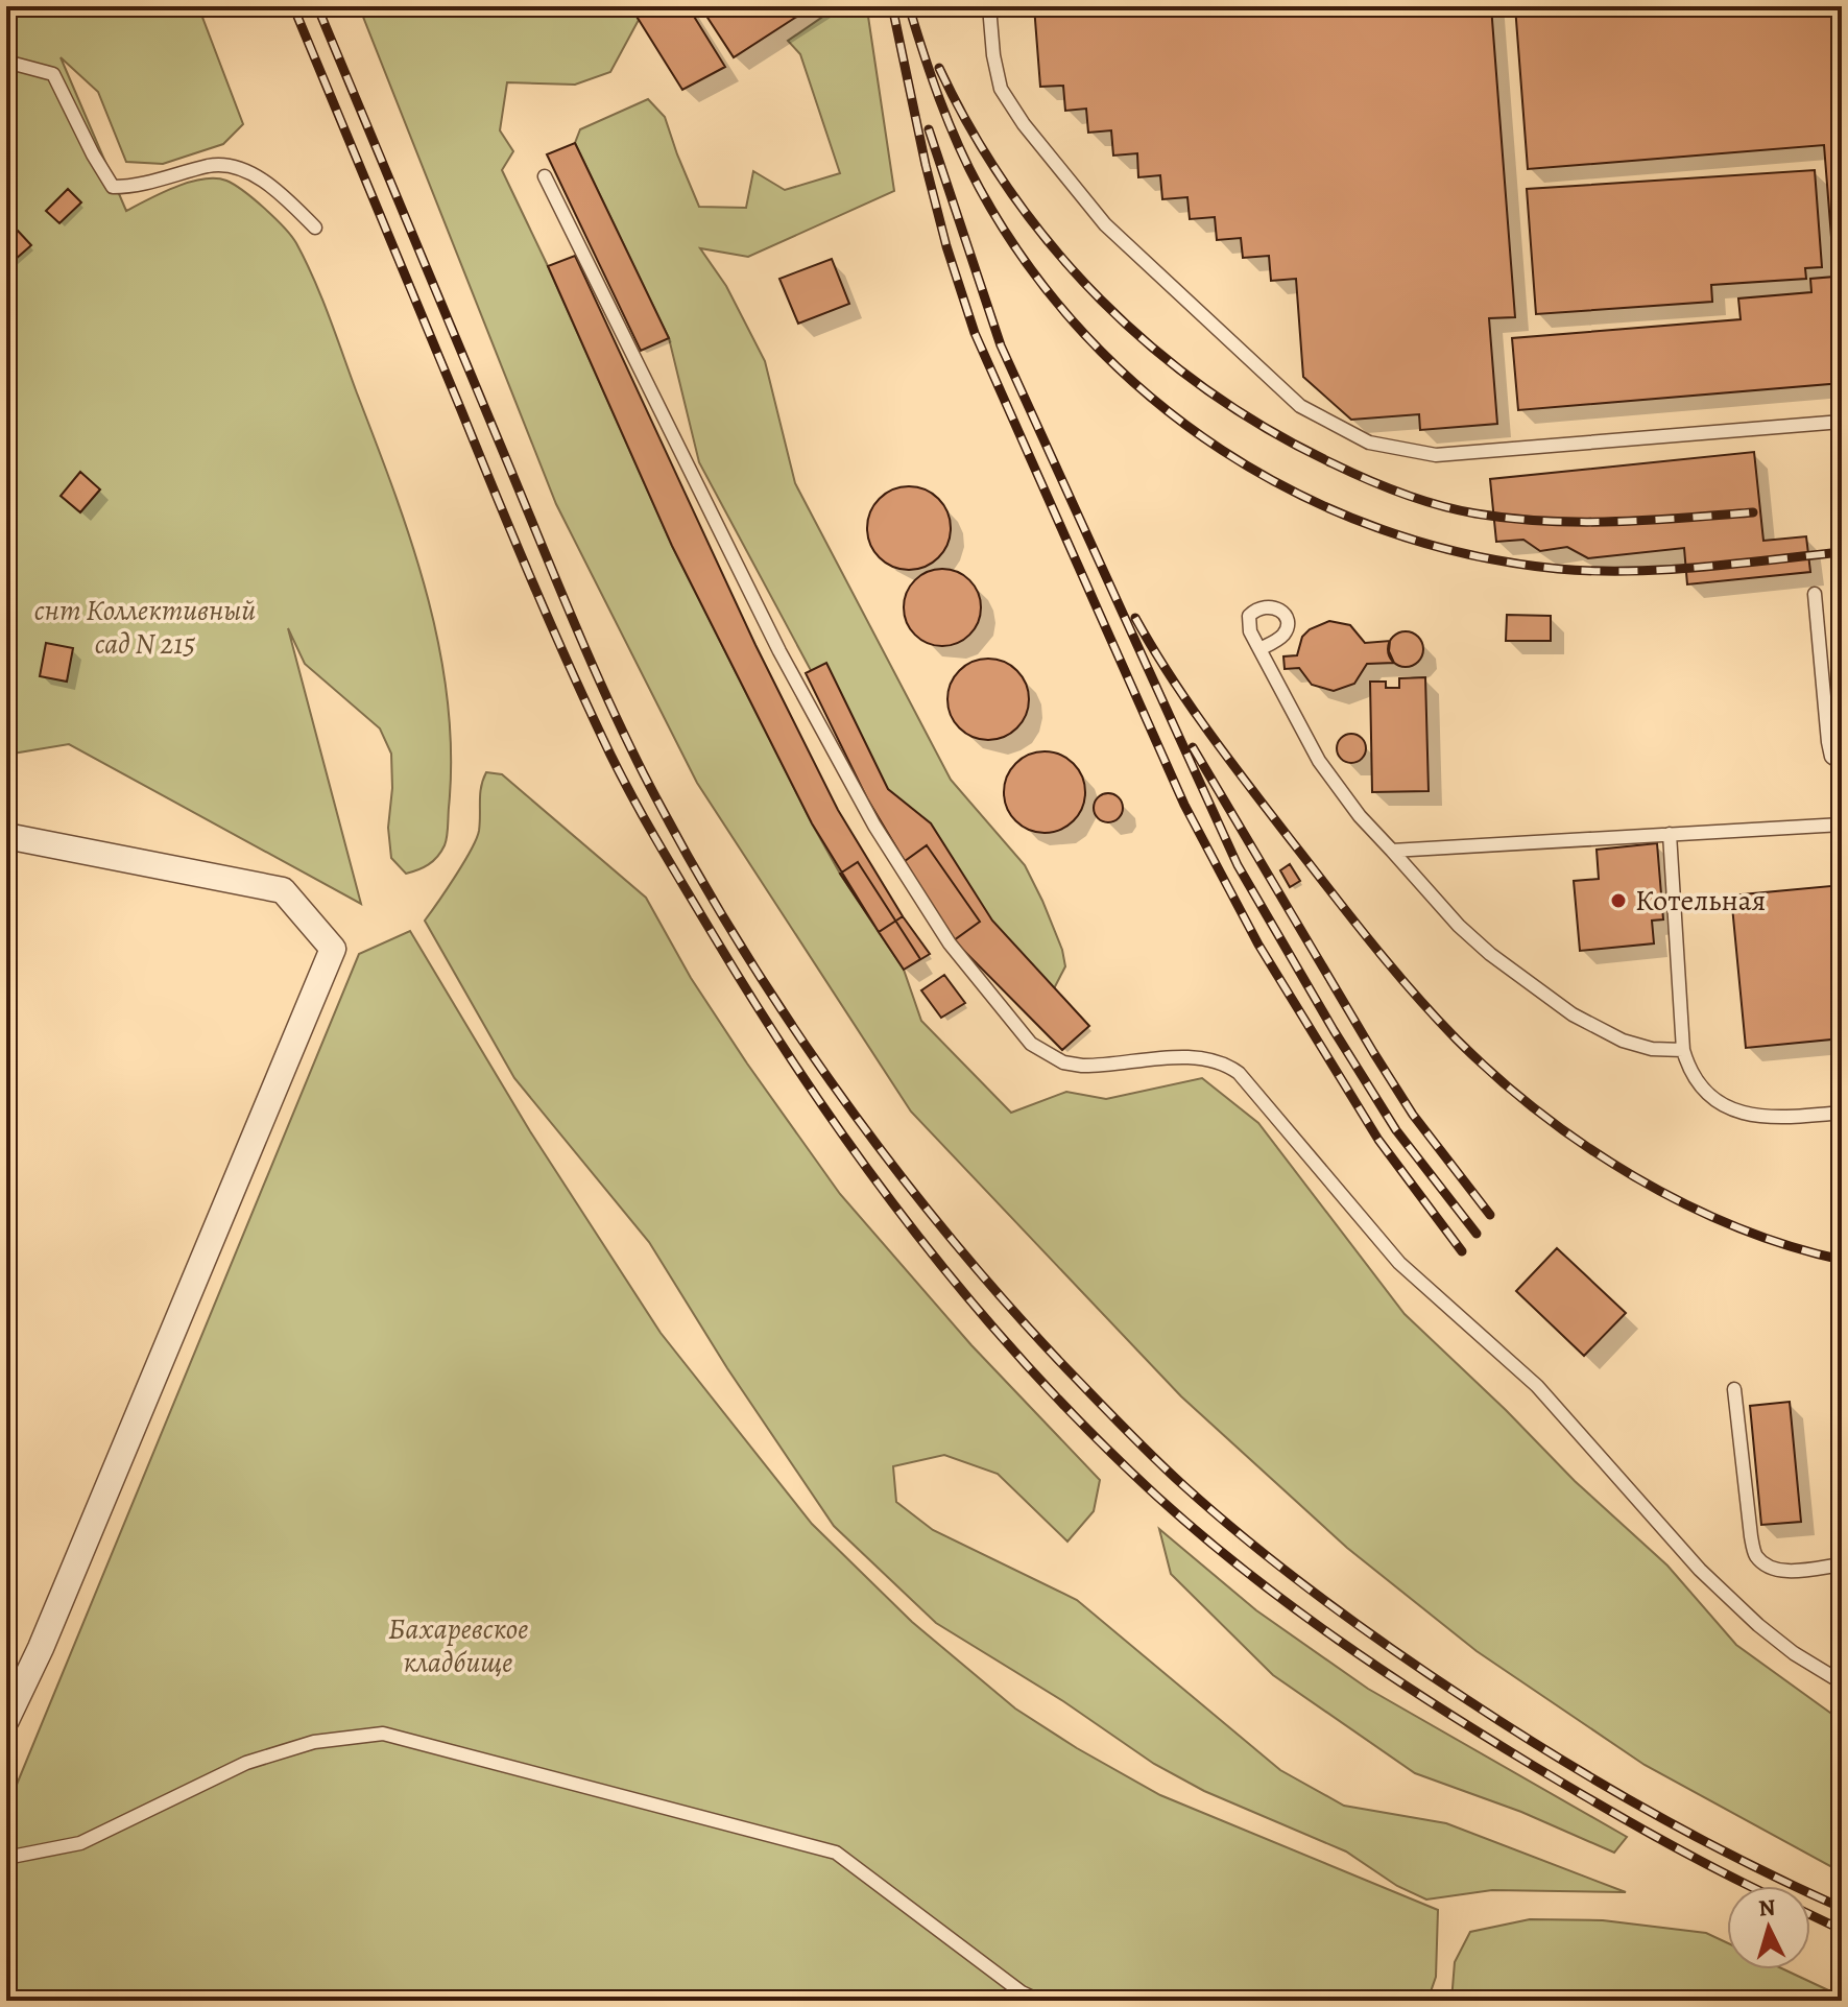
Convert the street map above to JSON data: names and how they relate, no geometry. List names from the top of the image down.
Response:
{
  "parks": ["снт Коллективный сад N 215", "Бахаревское кладбище"],
  "places": ["Котельная"],
  "north": "top"
}
